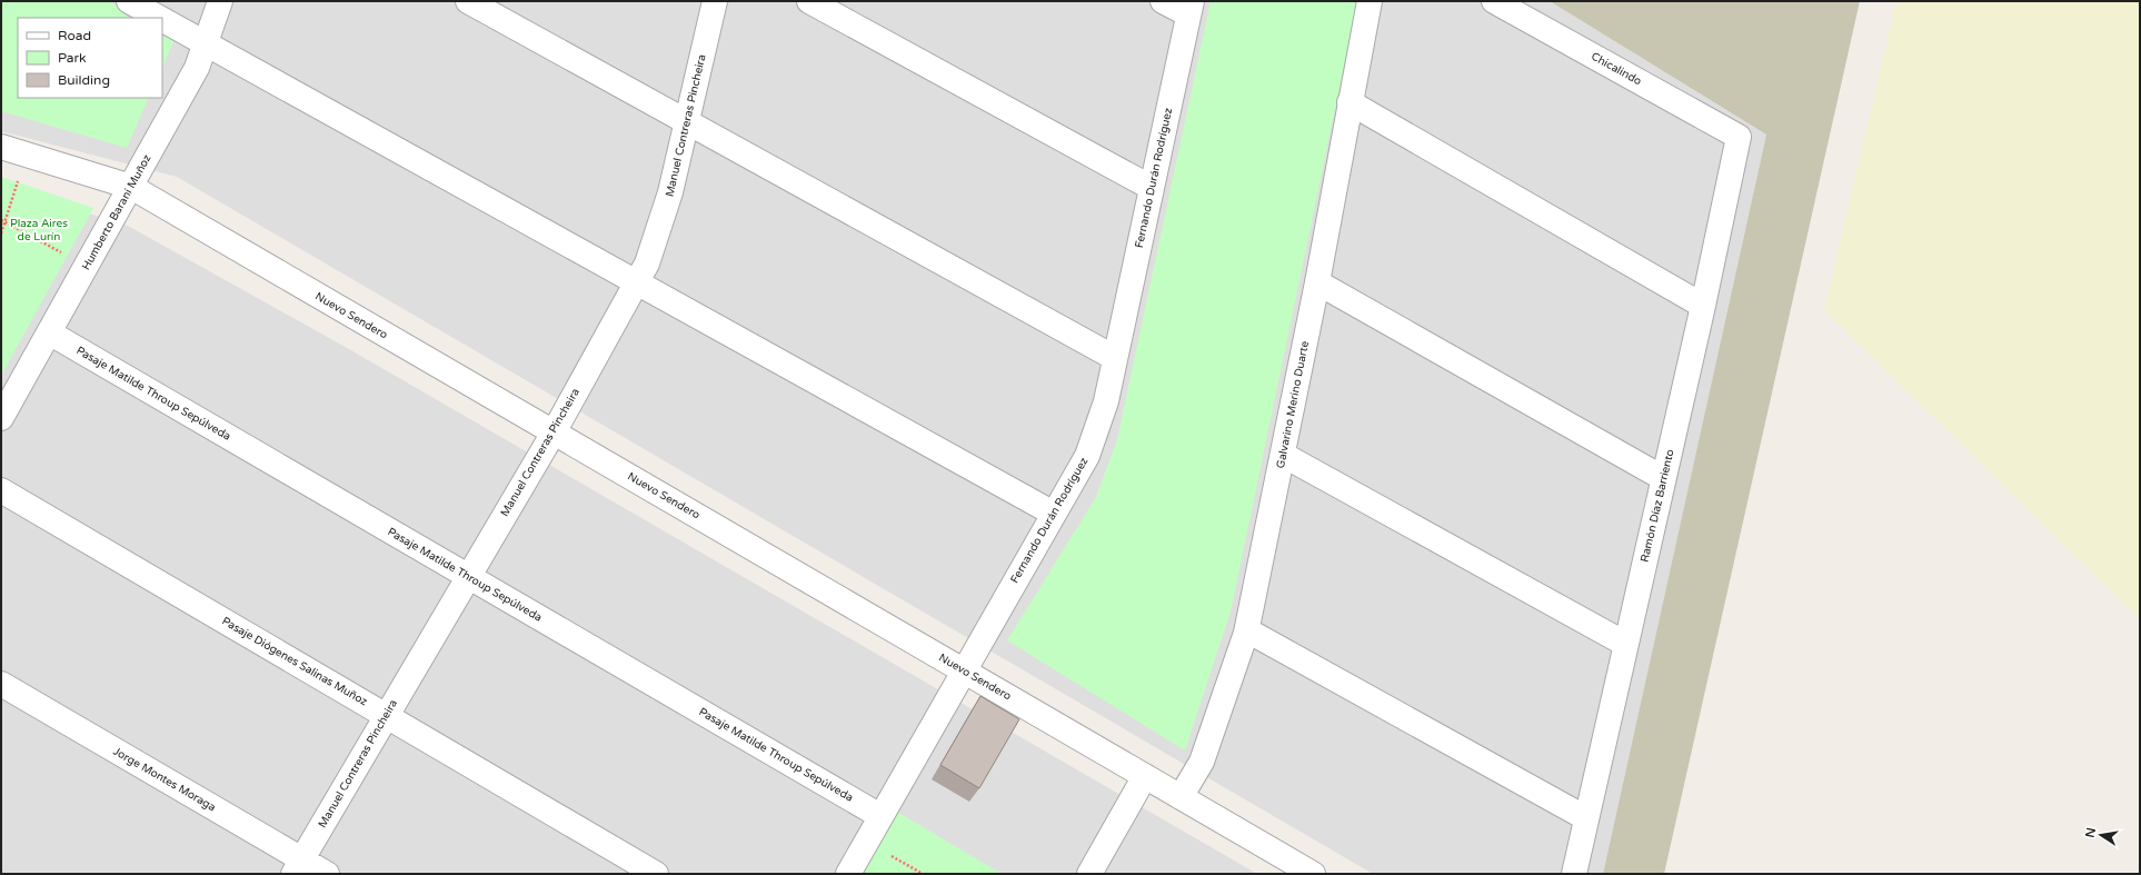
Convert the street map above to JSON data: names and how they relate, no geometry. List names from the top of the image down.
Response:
{
  "streets": {
    "street": [
      "Chicalindo",
      "Manuel Contreras Pincheira",
      "Fernando Durán Rodríguez",
      "Humberto Baraní Muñoz",
      "Nuevo Sendero",
      "Pasaje Matilde Throup Sepúlveda",
      "Galvarino Merino Duarte",
      "Ramón Díaz Barriento",
      "Pasaje Diógenes Salinas Muñoz",
      "Jorge Montes Moraga"
    ]
  },
  "crossings": [
    ["Chicalindo", "Ramón Díaz Barriento"],
    ["Manuel Contreras Pincheira", "Nuevo Sendero"],
    ["Manuel Contreras Pincheira", "Pasaje Matilde Throup Sepúlveda"],
    ["Manuel Contreras Pincheira", "Pasaje Diógenes Salinas Muñoz"],
    ["Manuel Contreras Pincheira", "Jorge Montes Moraga"],
    ["Fernando Durán Rodríguez", "Nuevo Sendero"],
    ["Fernando Durán Rodríguez", "Pasaje Matilde Throup Sepúlveda"],
    ["Humberto Baraní Muñoz", "Nuevo Sendero"],
    ["Humberto Baraní Muñoz", "Pasaje Matilde Throup Sepúlveda"],
    ["Nuevo Sendero", "Galvarino Merino Duarte"]
  ],
  "parks": ["Plaza Aires de Lurín"],
  "legend": ["Road", "Park", "Building"],
  "north": "left"
}
